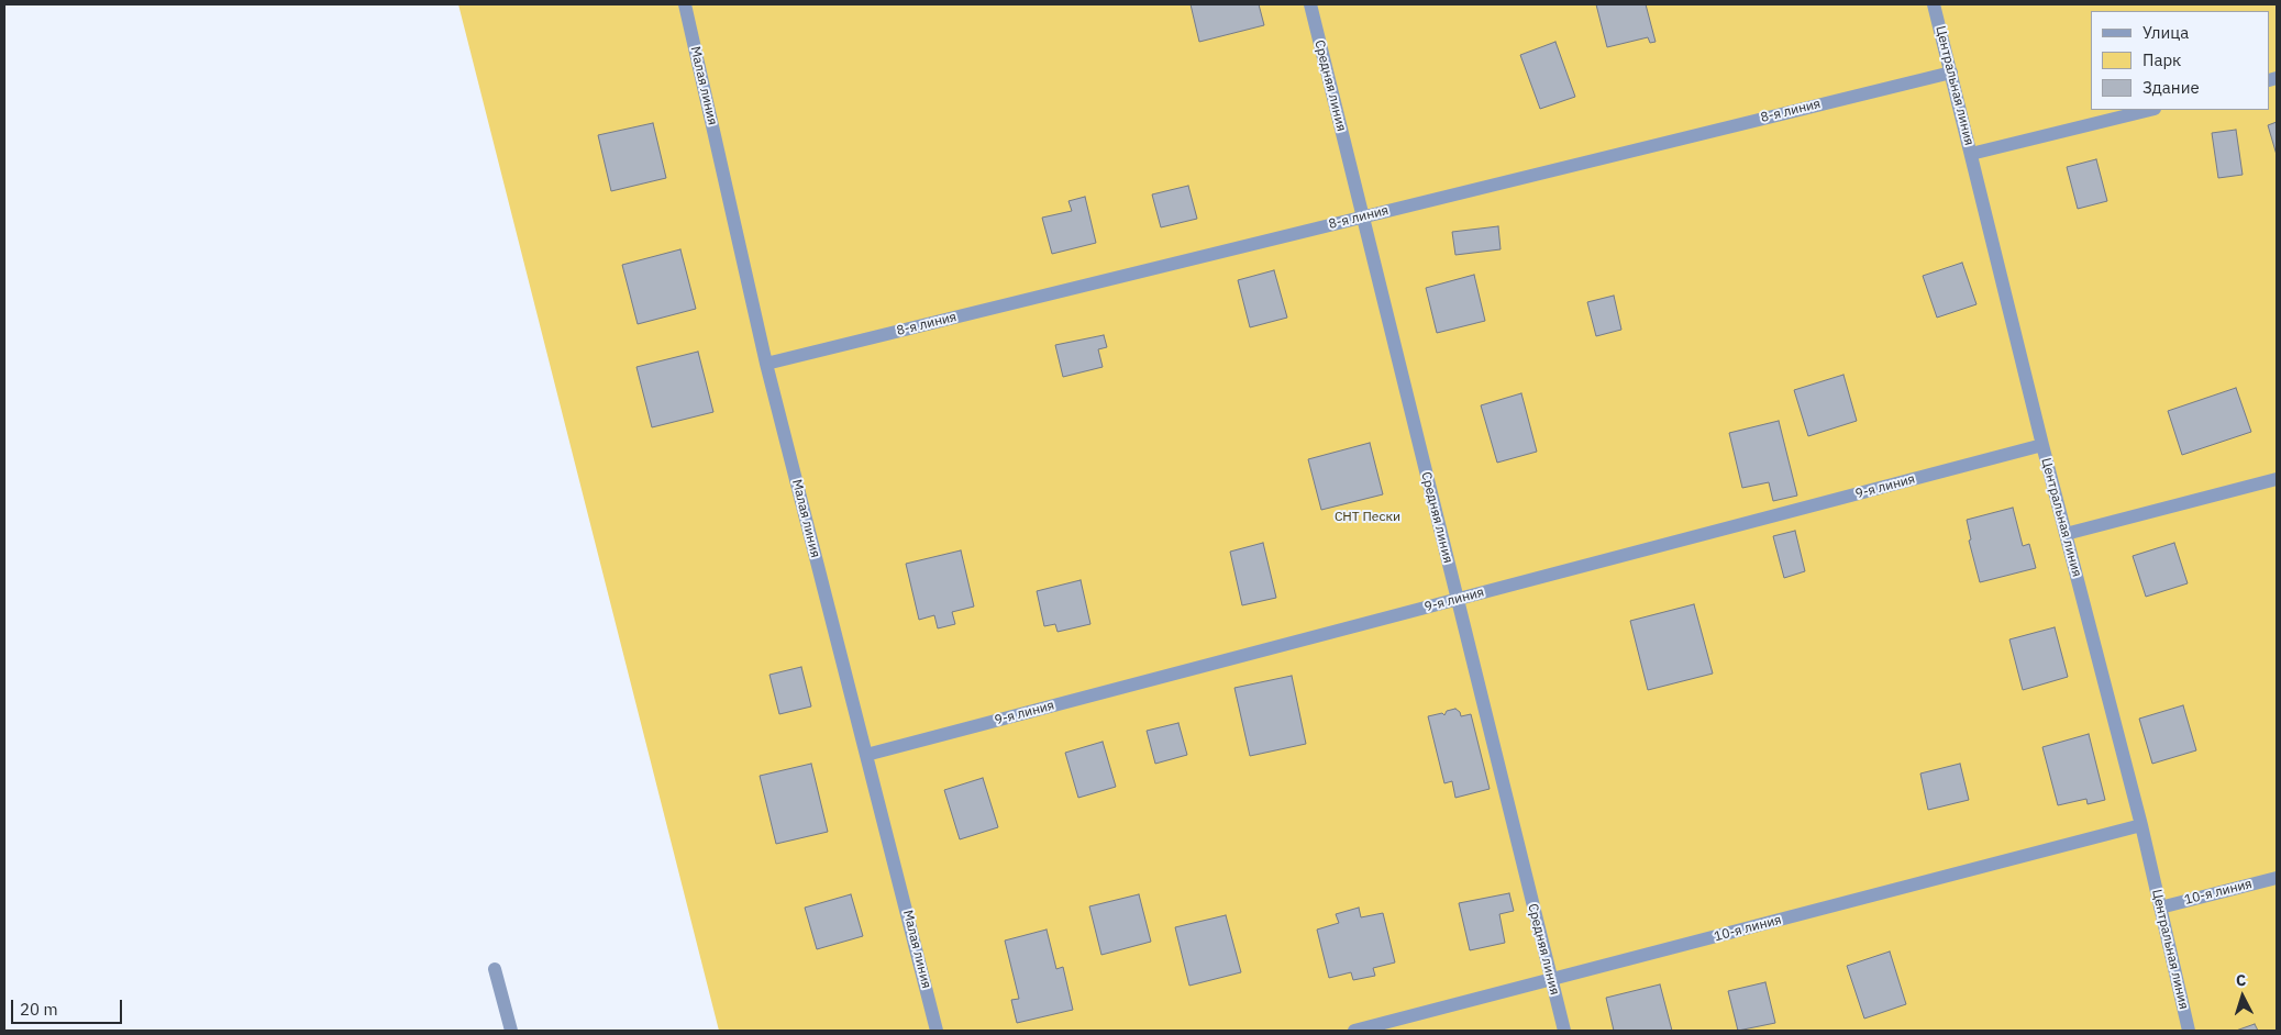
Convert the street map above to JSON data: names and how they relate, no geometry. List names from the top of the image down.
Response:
{
  "streets": {
    "street": [
      "Малая линия",
      "Средняя линия",
      "Центральная линия",
      "8-я линия",
      "9-я линия",
      "10-я линия"
    ]
  },
  "crossings": [
    ["Малая линия", "8-я линия"],
    ["Малая линия", "9-я линия"],
    ["Средняя линия", "8-я линия"],
    ["Средняя линия", "9-я линия"],
    ["Средняя линия", "10-я линия"],
    ["Центральная линия", "8-я линия"],
    ["Центральная линия", "9-я линия"],
    ["Центральная линия", "10-я линия"]
  ],
  "parks": ["СНТ Пески"],
  "legend": ["Улица", "Парк", "Здание"],
  "scale_bar": "20 m",
  "north": "top"
}
